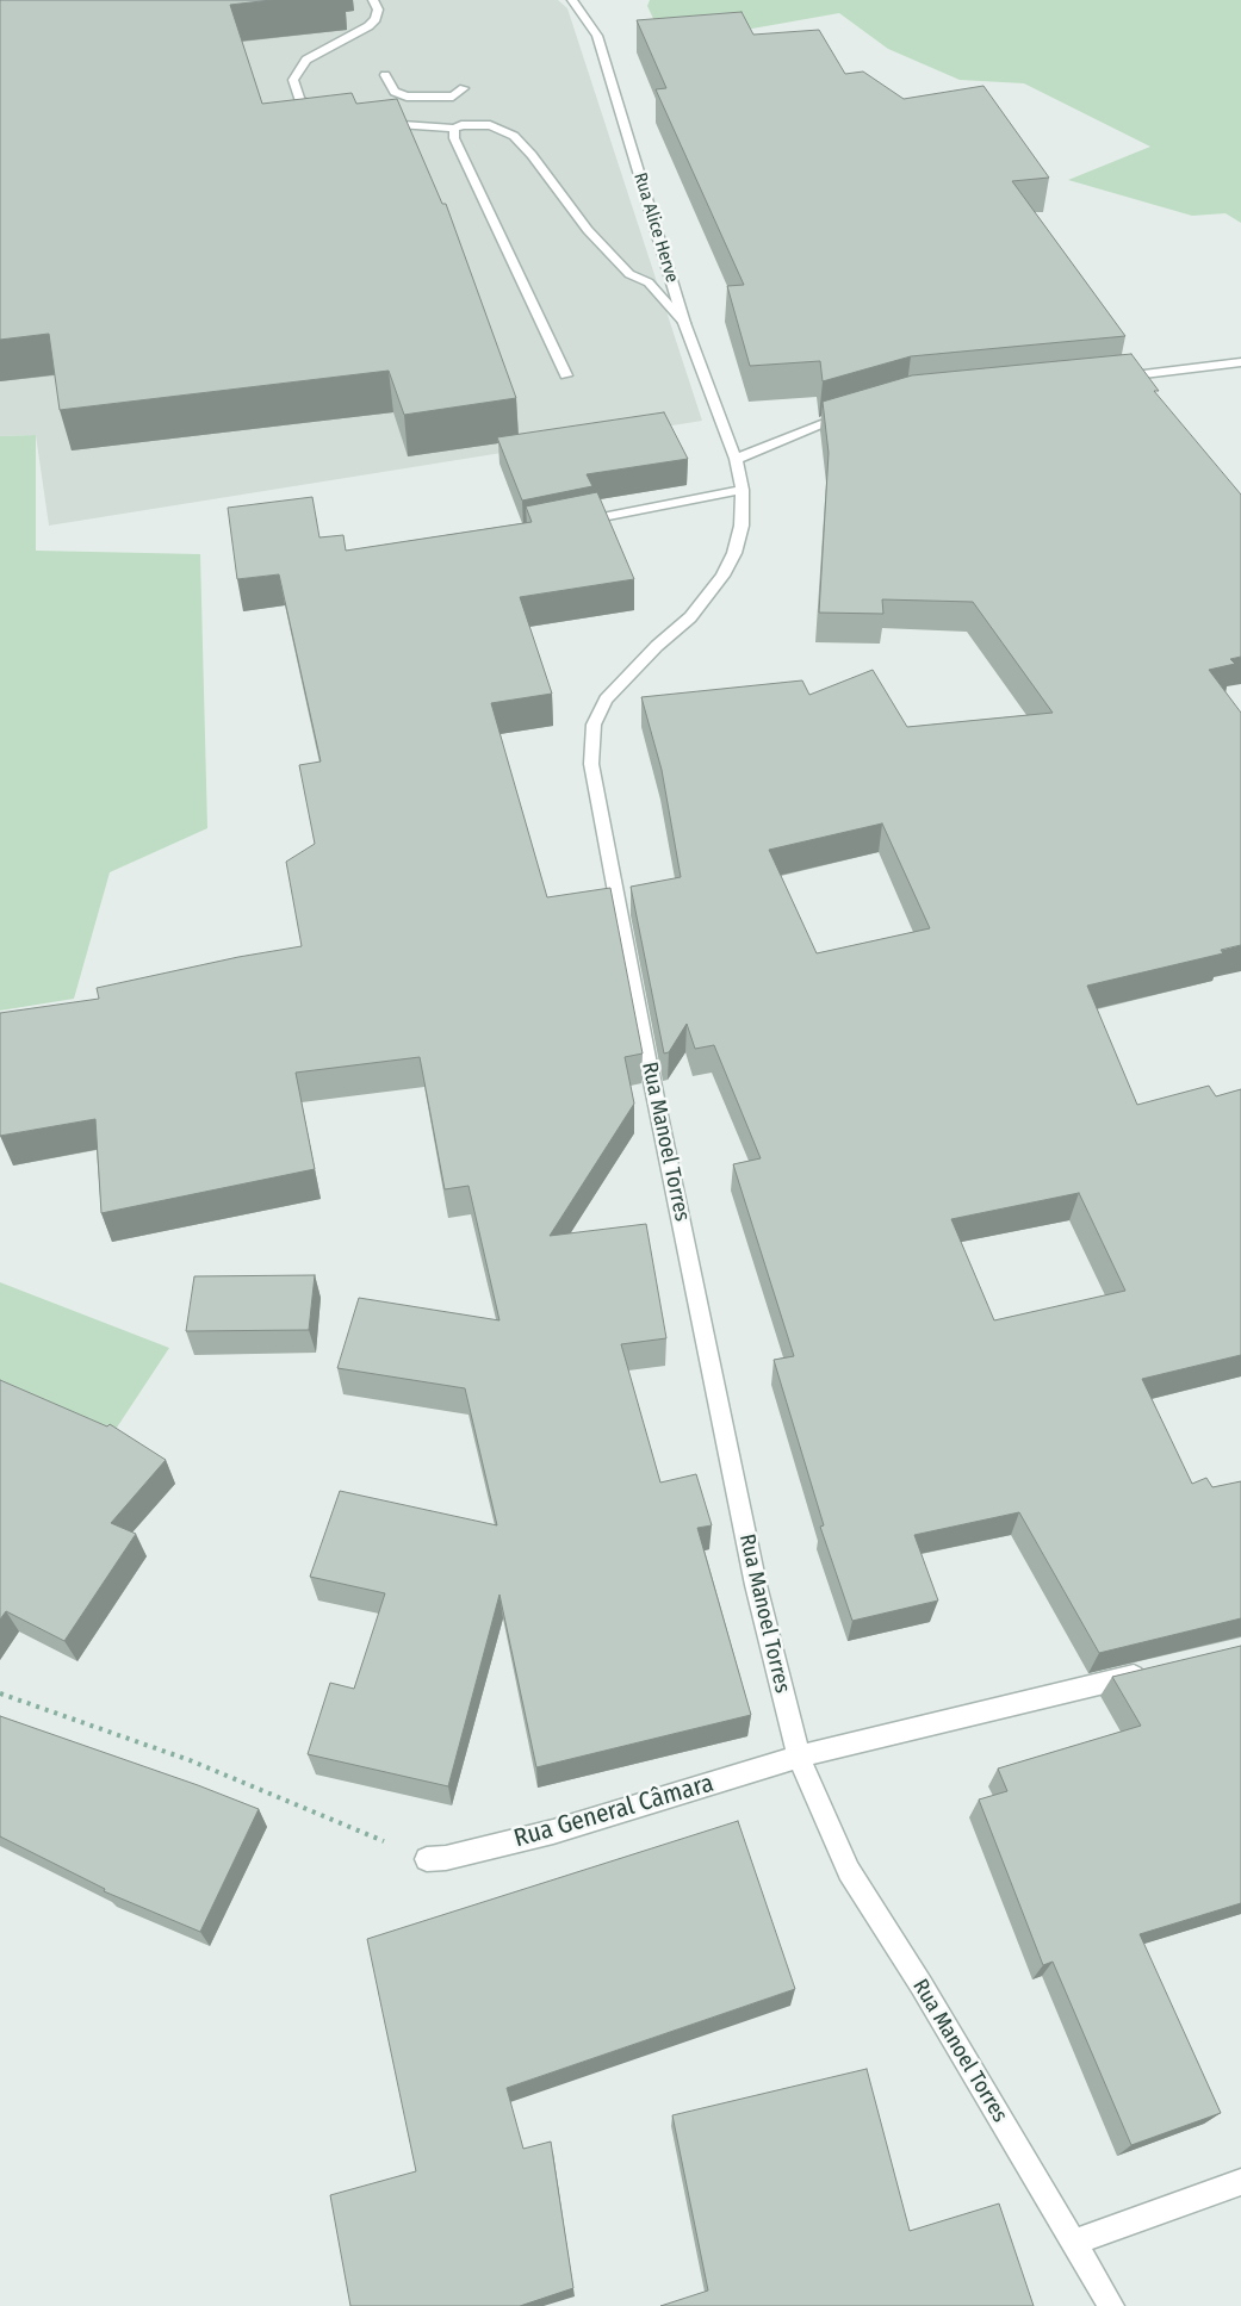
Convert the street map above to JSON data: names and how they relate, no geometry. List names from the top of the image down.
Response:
{
  "streets": {
    "street": ["Rua Alice Herve", "Rua Manoel Torres", "Rua General Câmara"]
  },
  "crossings": [
    ["Rua Alice Herve", "Rua Manoel Torres"],
    ["Rua Manoel Torres", "Rua General Câmara"]
  ]
}
